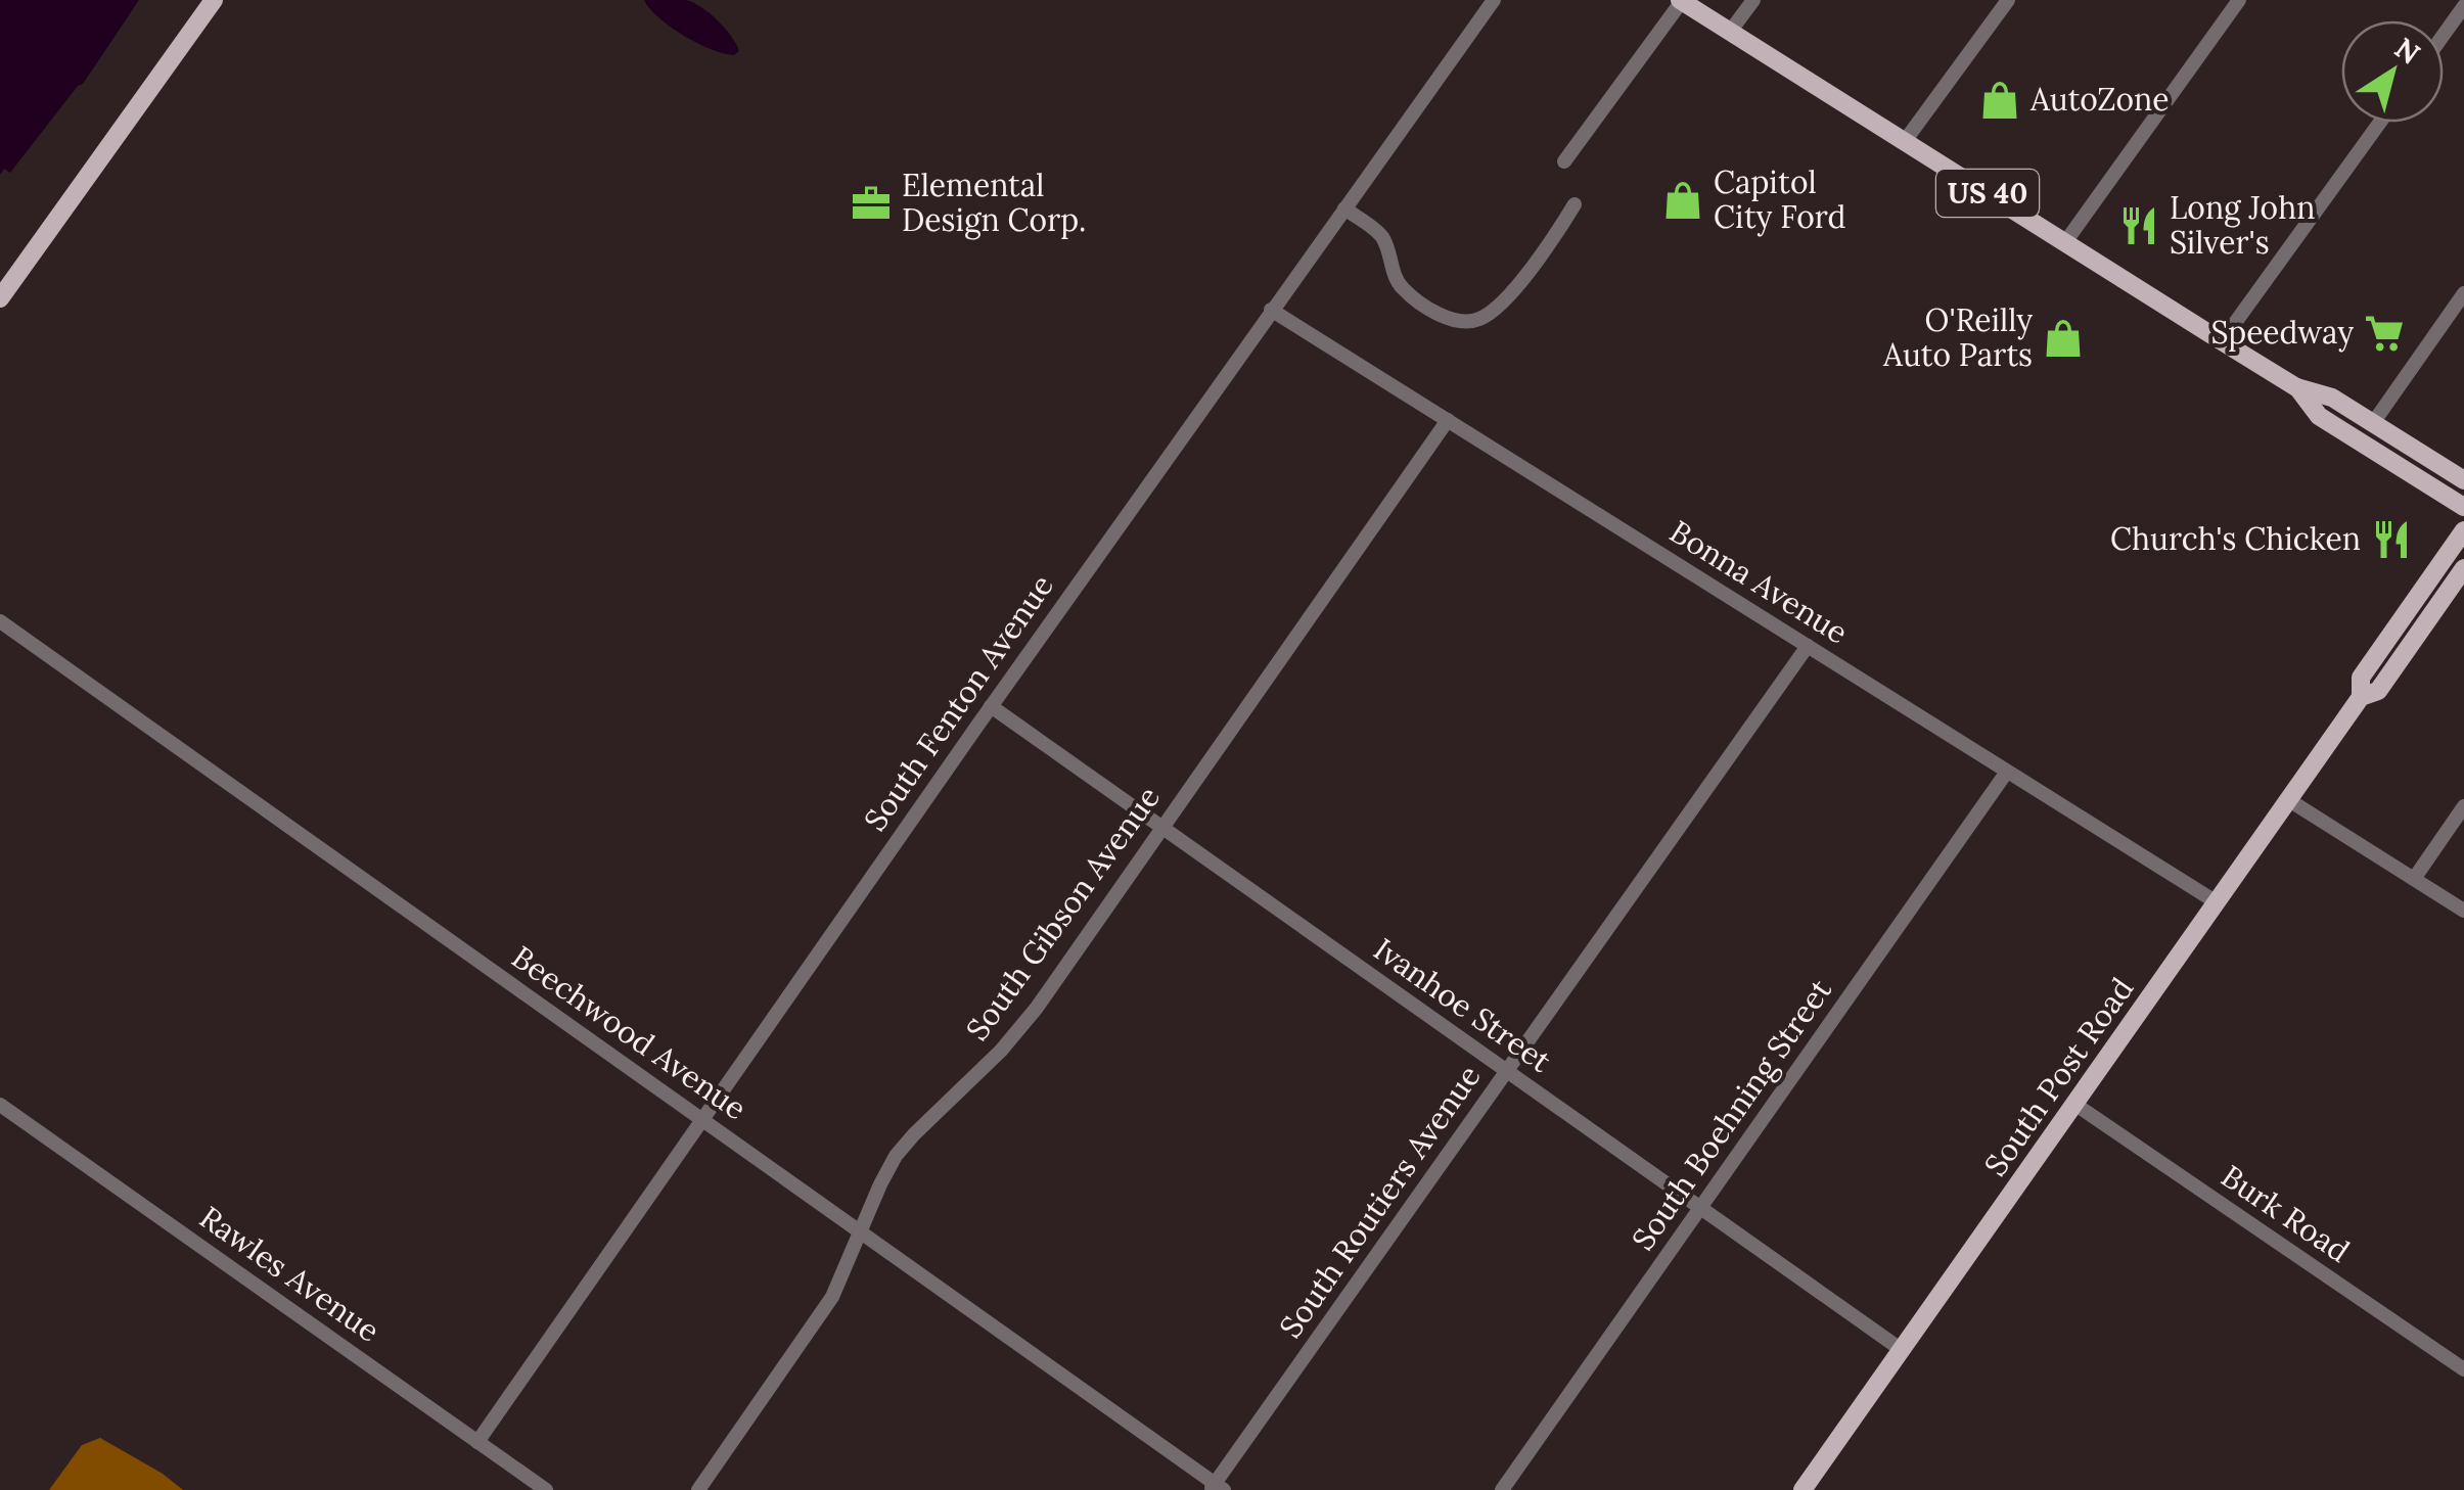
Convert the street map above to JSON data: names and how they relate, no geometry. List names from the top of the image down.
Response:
{
  "streets": {
    "main road": ["US 40", "South Post Road"],
    "street": [
      "Bonna Avenue",
      "South Fenton Avenue",
      "South Gibson Avenue",
      "Ivanhoe Street",
      "Beechwood Avenue",
      "South Boehning Street",
      "South Routiers Avenue",
      "Burk Road",
      "Rawles Avenue"
    ]
  },
  "crossings": [
    ["Bonna Avenue", "South Fenton Avenue"],
    ["Bonna Avenue", "South Gibson Avenue"],
    ["Bonna Avenue", "South Post Road"],
    ["Bonna Avenue", "South Boehning Street"],
    ["Bonna Avenue", "South Routiers Avenue"],
    ["South Fenton Avenue", "Ivanhoe Street"],
    ["South Fenton Avenue", "Beechwood Avenue"],
    ["South Fenton Avenue", "Rawles Avenue"],
    ["South Gibson Avenue", "Ivanhoe Street"],
    ["South Gibson Avenue", "Beechwood Avenue"],
    ["Ivanhoe Street", "South Post Road"],
    ["Ivanhoe Street", "South Boehning Street"],
    ["Ivanhoe Street", "South Routiers Avenue"],
    ["Beechwood Avenue", "South Routiers Avenue"],
    ["South Post Road", "Burk Road"]
  ],
  "places": {
    "shop": ["AutoZone", "Capitol City Ford", "O'Reilly Auto Parts"],
    "office": ["Elemental Design Corp."],
    "restaurant": ["Long John Silver's", "Church's Chicken"],
    "supermarket": ["Speedway"]
  },
  "north": "top right"
}
